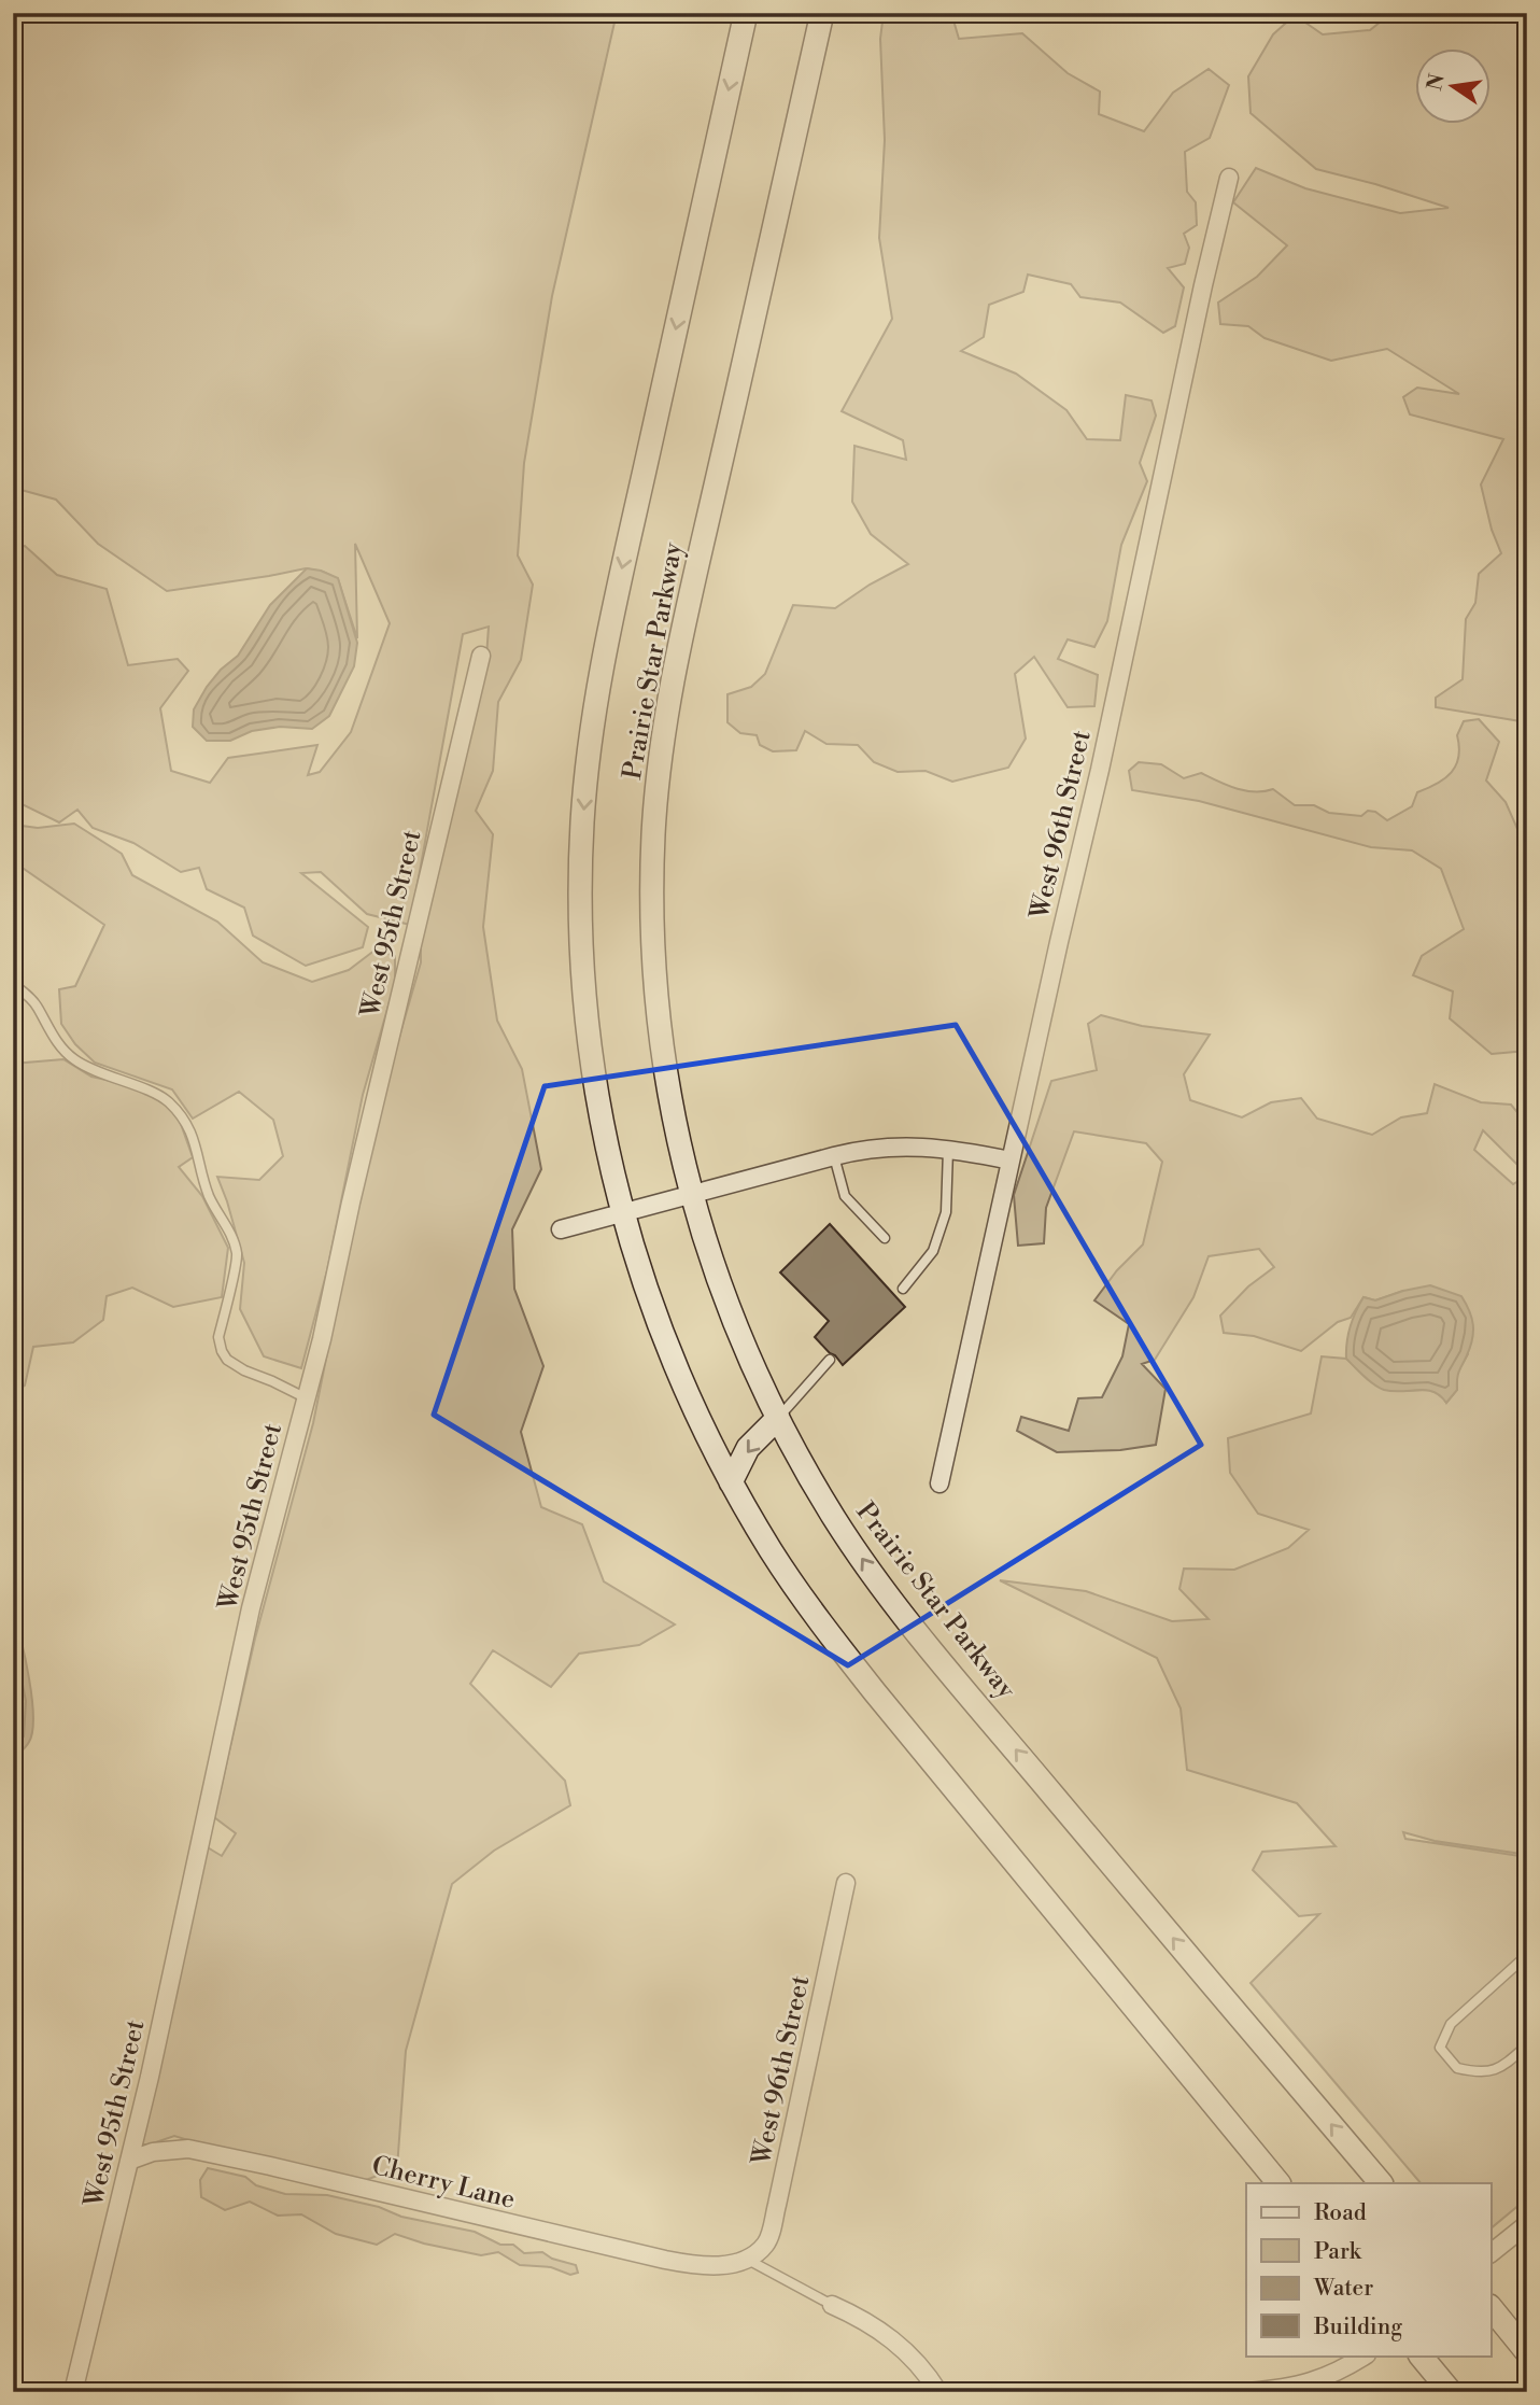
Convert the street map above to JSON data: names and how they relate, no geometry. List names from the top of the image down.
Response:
{
  "streets": {
    "main road": ["Prairie Star Parkway"],
    "street": ["West 96th Street", "West 95th Street", "Cherry Lane"]
  },
  "crossings": [
    ["West 96th Street", "Cherry Lane"],
    ["West 95th Street", "Cherry Lane"]
  ],
  "legend": [
    "Road",
    "Park",
    "Water",
    "Building"
  ],
  "north": "left"
}
